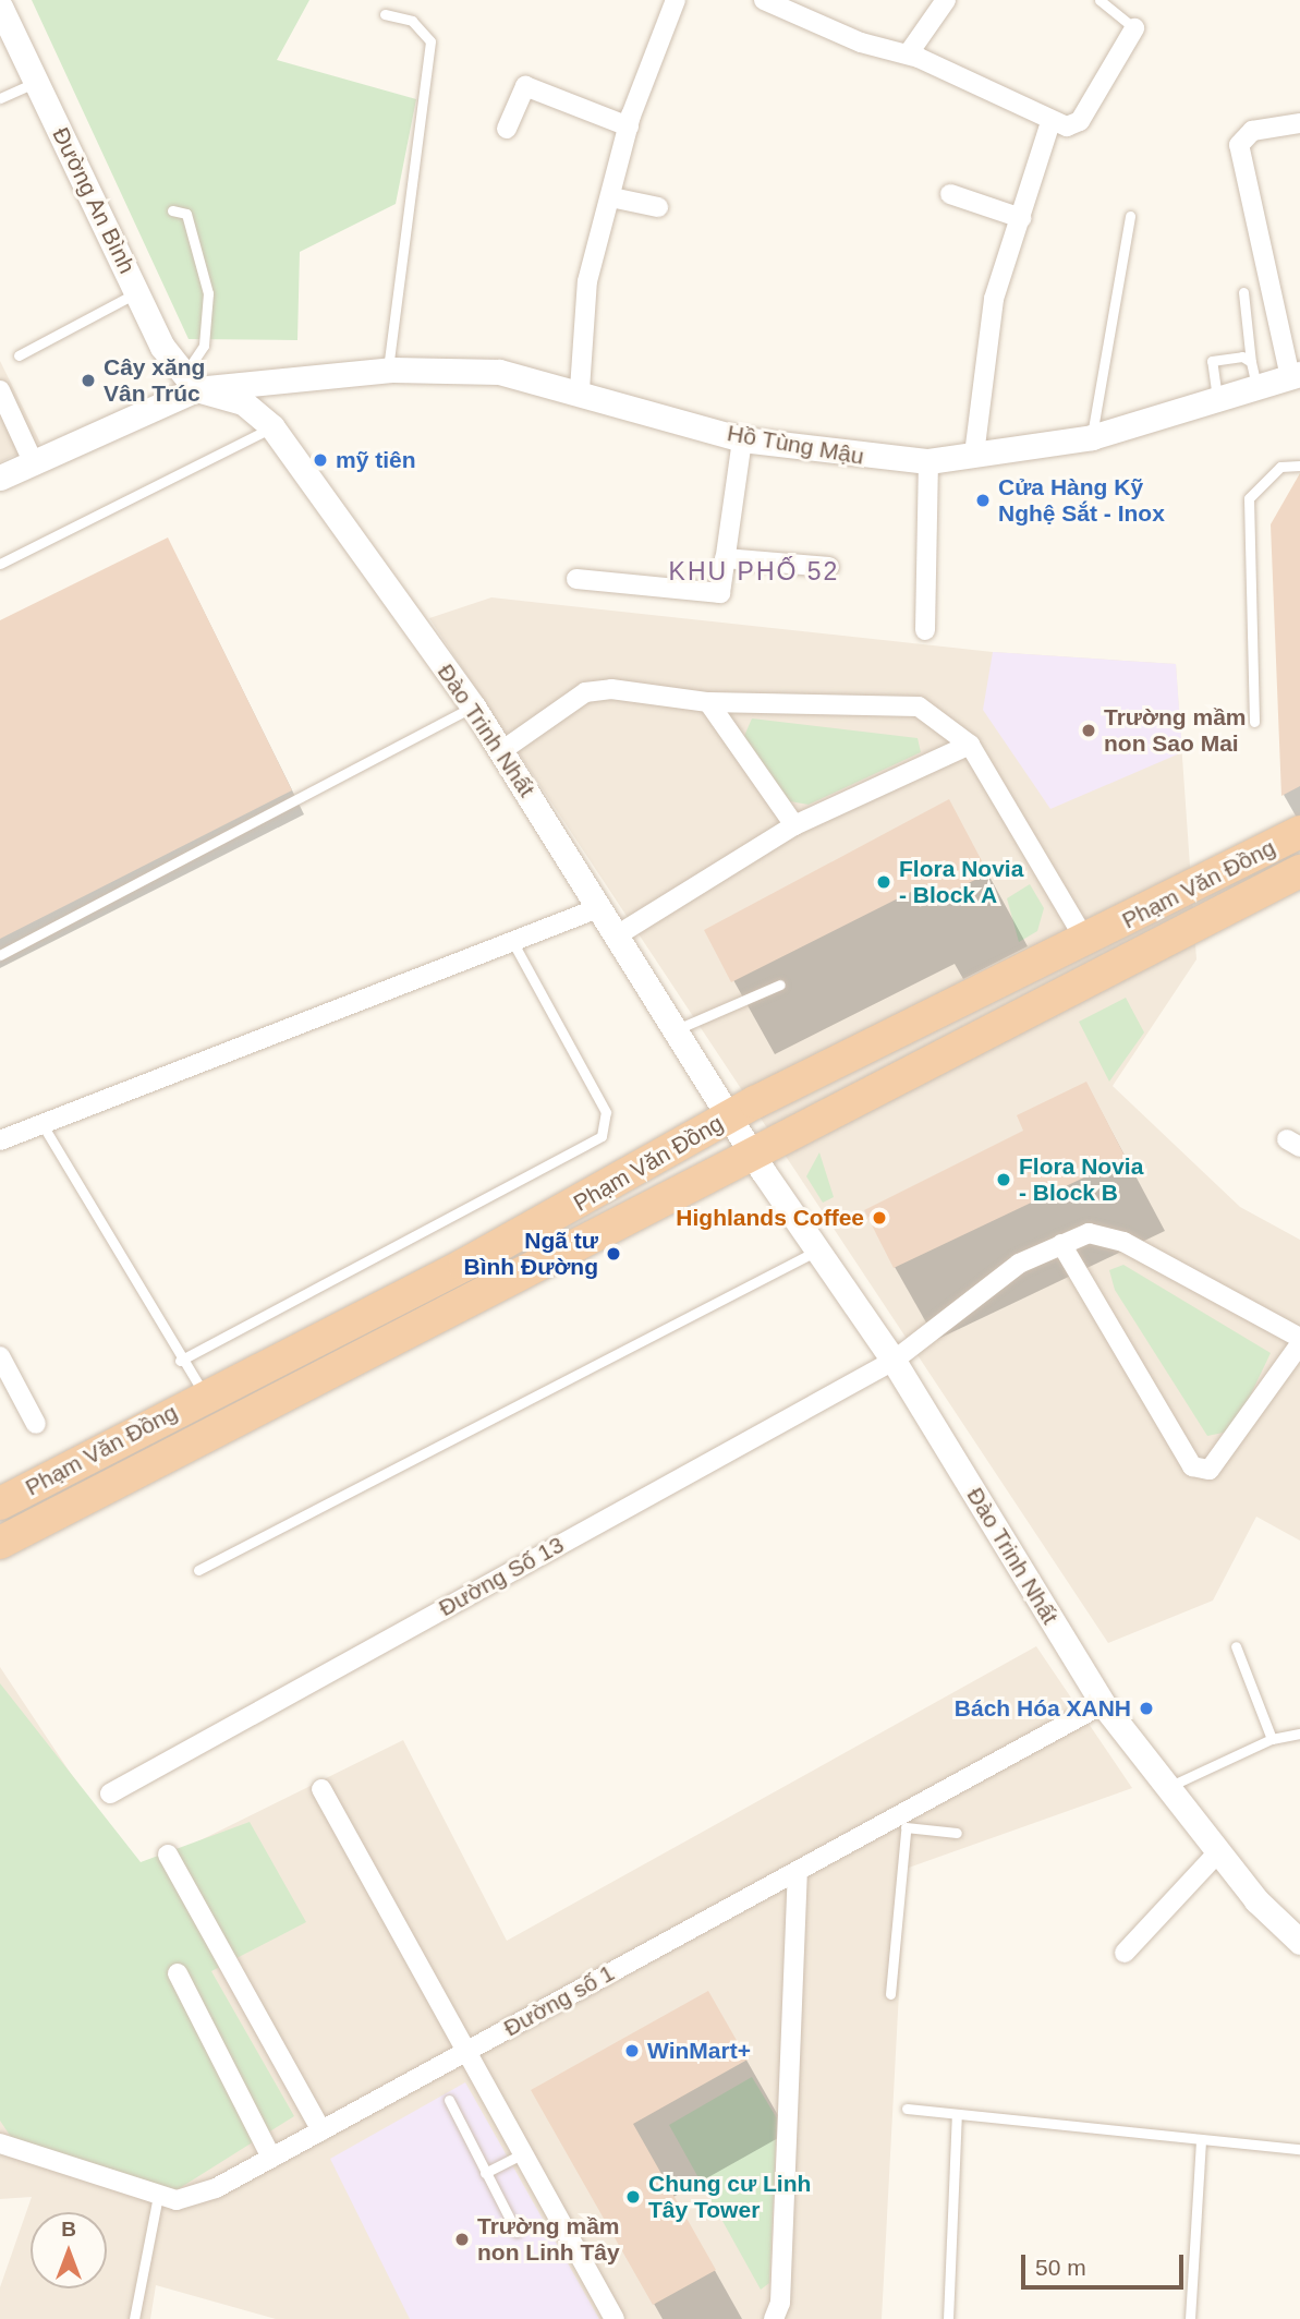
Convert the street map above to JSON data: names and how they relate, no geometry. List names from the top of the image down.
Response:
{
  "streets": {
    "highway": ["Phạm Văn Đồng"],
    "street": [
      "Đường An Bình",
      "Hồ Tùng Mậu",
      "Đào Trinh Nhất",
      "Đường Số 13",
      "Đường số 1"
    ]
  },
  "crossings": [
    ["Đường An Bình", "Hồ Tùng Mậu"],
    ["Đường An Bình", "Đào Trinh Nhất"],
    ["Hồ Tùng Mậu", "Đào Trinh Nhất"],
    ["Đào Trinh Nhất", "Phạm Văn Đồng"],
    ["Đào Trinh Nhất", "Đường Số 13"],
    ["Đào Trinh Nhất", "Đường số 1"]
  ],
  "districts": ["KHU PHỐ 52"],
  "places": [
    "Cây xăng Vân Trúc",
    "mỹ tiên",
    "Cửa Hàng Kỹ Nghệ Sắt - Inox",
    "Trường mầm non Sao Mai",
    "Flora Novia - Block A",
    "Flora Novia - Block B",
    "Highlands Coffee",
    "Ngã tư Bình Đường",
    "Bách Hóa XANH",
    "WinMart+",
    "Chung cư Linh Tây Tower",
    "Trường mầm non Linh Tây"
  ],
  "scale_bar": "50 m",
  "north": "top"
}
